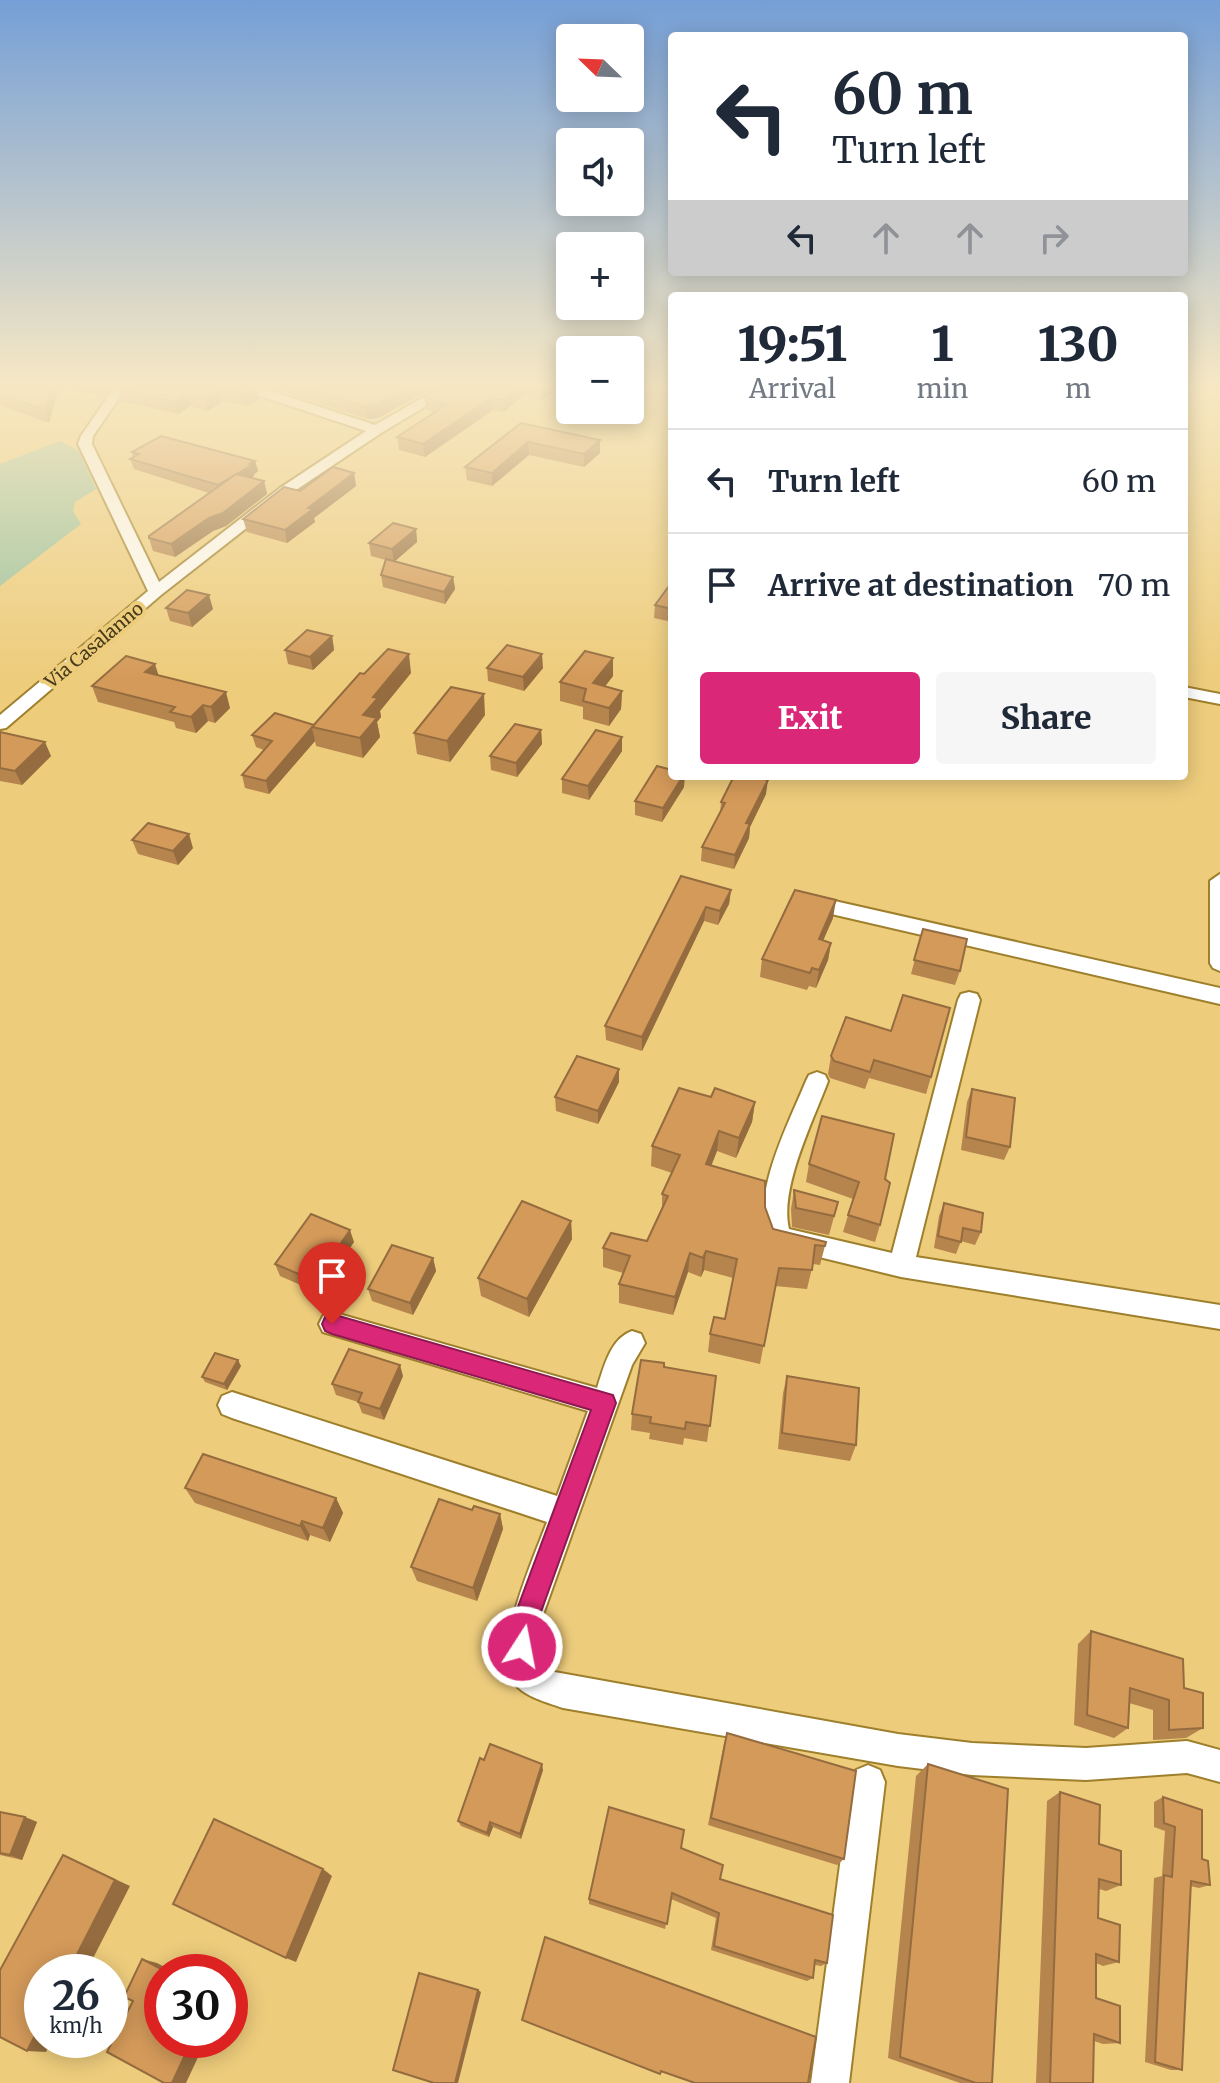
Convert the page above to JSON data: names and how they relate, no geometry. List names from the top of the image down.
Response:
{
  "streets": {
    "street": ["Via Casalanno"]
  },
  "north": "top left",
  "page": {
    "map_buttons": ["+", "−"],
    "turn": ["60 m", "Turn left"],
    "eta": [
      "19:51",
      "Arrival",
      "1",
      "min",
      "130",
      "m"
    ],
    "list": [
      {
        "name": "Turn left",
        "value": "60 m"
      },
      {
        "name": "Arrive at destination",
        "value": "70 m"
      }
    ],
    "buttons": ["Exit", "Share"],
    "speed": "26 km/h",
    "limit": "30"
  }
}
